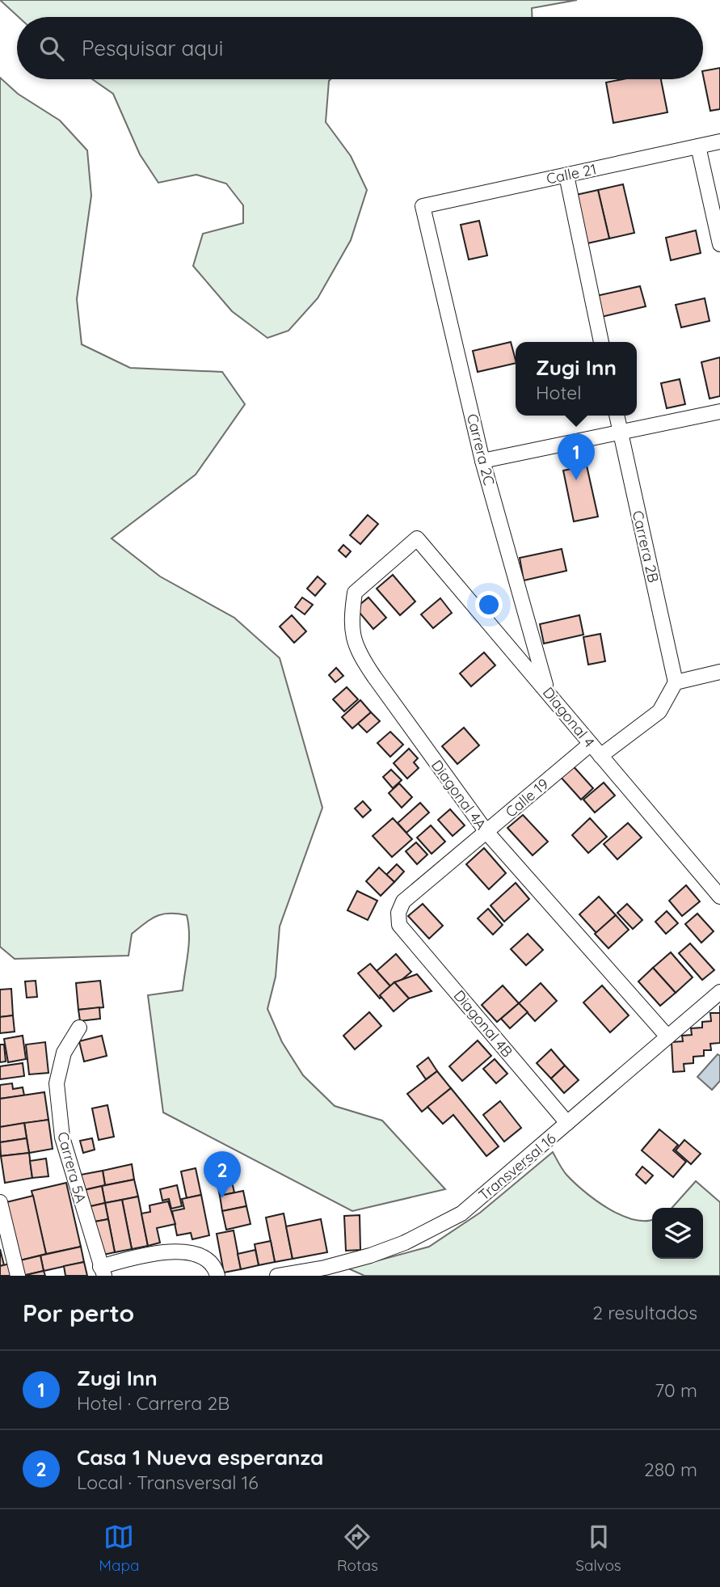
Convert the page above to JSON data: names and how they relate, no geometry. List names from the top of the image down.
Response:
{
  "streets": {
    "street": [
      "Calle 21",
      "Carrera 2C",
      "Carrera 2B",
      "Diagonal 4",
      "Diagonal 4A",
      "Calle 19",
      "Diagonal 4B",
      "Transversal 16",
      "Carrera 5A"
    ]
  },
  "crossings": [
    ["Calle 21", "Carrera 2C"],
    ["Carrera 2C", "Diagonal 4"],
    ["Diagonal 4", "Diagonal 4A"],
    ["Diagonal 4", "Calle 19"],
    ["Diagonal 4A", "Calle 19"],
    ["Diagonal 4A", "Transversal 16"],
    ["Calle 19", "Diagonal 4B"],
    ["Diagonal 4B", "Transversal 16"]
  ],
  "page": {
    "search": "Pesquisar aqui",
    "popup": ["Zugi Inn", "Hotel"],
    "pins": ["1", "2"],
    "heading": ["Por perto", "2 resultados"],
    "list": [
      {
        "mark": "1",
        "name": "Zugi Inn",
        "note": "Hotel · Carrera 2B",
        "value": "70 m"
      },
      {
        "mark": "2",
        "name": "Casa 1 Nueva esperanza",
        "note": "Local · Transversal 16",
        "value": "280 m"
      }
    ],
    "nav": ["Mapa", "Rotas", "Salvos"]
  }
}
